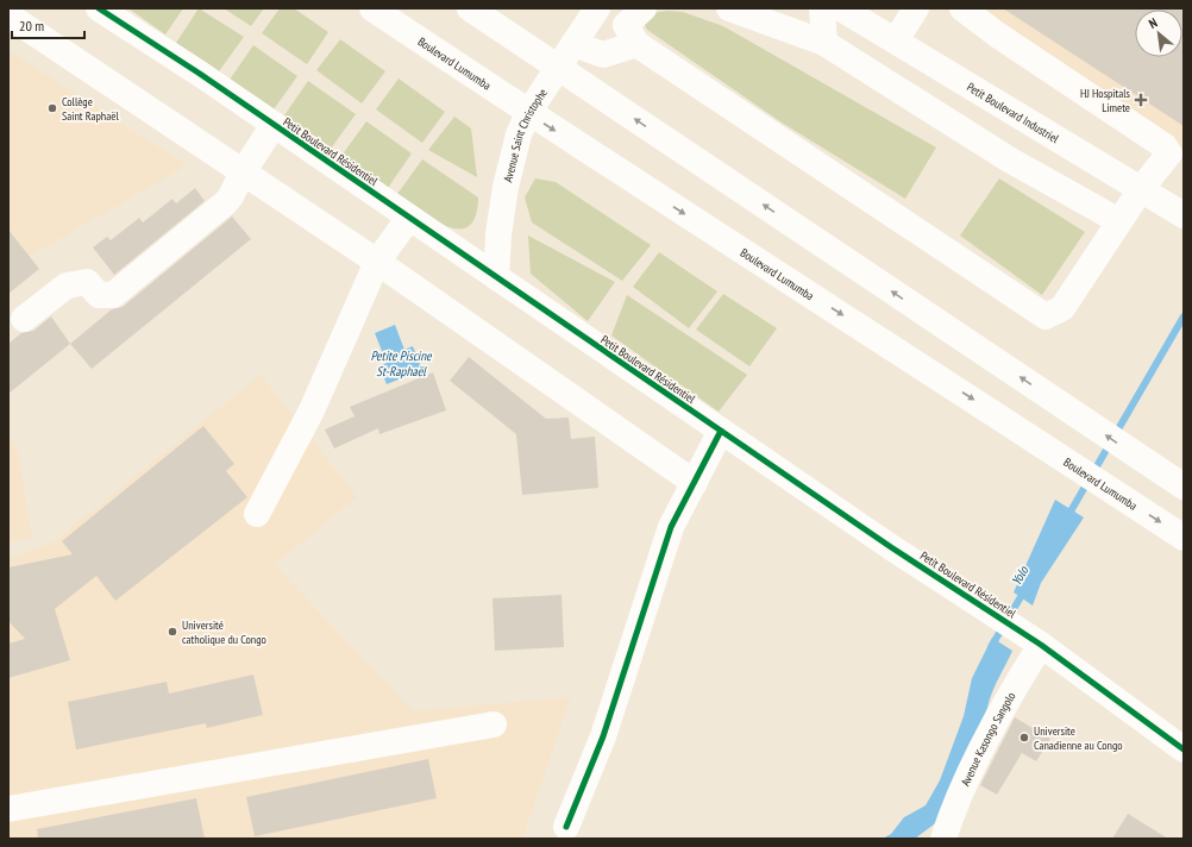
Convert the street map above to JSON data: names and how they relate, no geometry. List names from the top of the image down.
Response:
{
  "streets": {
    "main road": [
      "Boulevard Lumumba",
      "Petit Boulevard Industriel",
      "Avenue Saint Christophe",
      "Petit Boulevard Résidentiel",
      "Avenue Kasongo Sangolo"
    ]
  },
  "crossings": [
    ["Boulevard Lumumba", "Avenue Saint Christophe"],
    ["Avenue Saint Christophe", "Petit Boulevard Résidentiel"],
    ["Petit Boulevard Résidentiel", "Avenue Kasongo Sangolo"]
  ],
  "water": ["Petite Piscine St-Raphaël", "Yolo"],
  "places": {
    "health": ["HJ Hospitals Limete"],
    "other": ["Collège Saint Raphaël", "Université catholique du Congo", "Universite Canadienne au Congo"]
  },
  "scale_bar": "20 m",
  "north": "top left"
}
